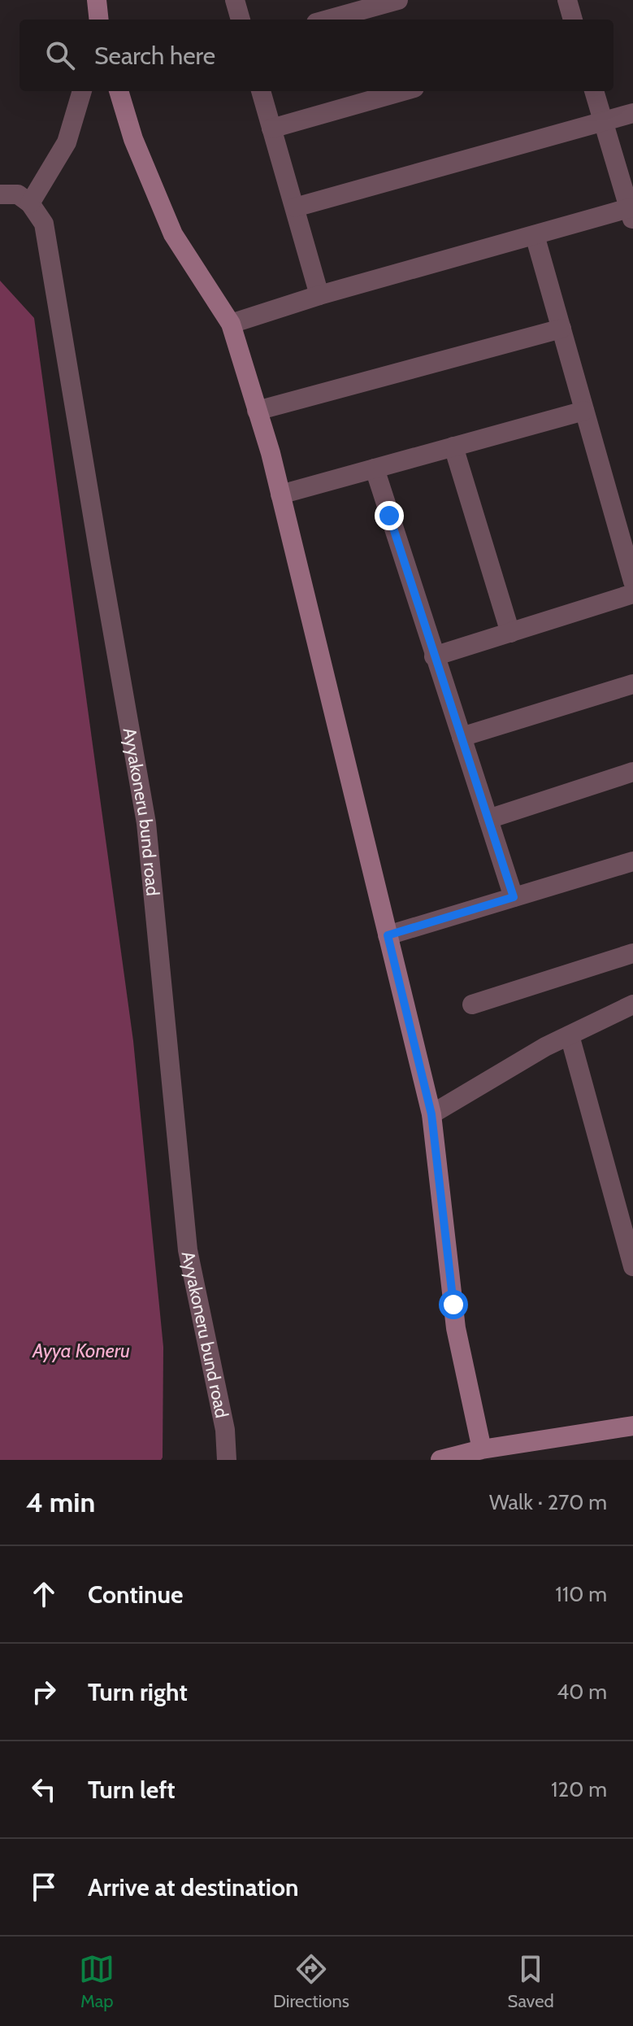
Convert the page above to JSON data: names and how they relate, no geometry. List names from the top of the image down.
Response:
{
  "streets": {
    "street": ["Ayyakoneru bund road"]
  },
  "water": ["Ayya Koneru"],
  "page": {
    "search": "Search here",
    "heading": ["4 min", "Walk · 270 m"],
    "list": [
      ["Continue", "110 m"],
      ["Turn right", "40 m"],
      ["Turn left", "120 m"],
      "Arrive at destination"
    ],
    "nav": ["Map", "Directions", "Saved"]
  }
}
